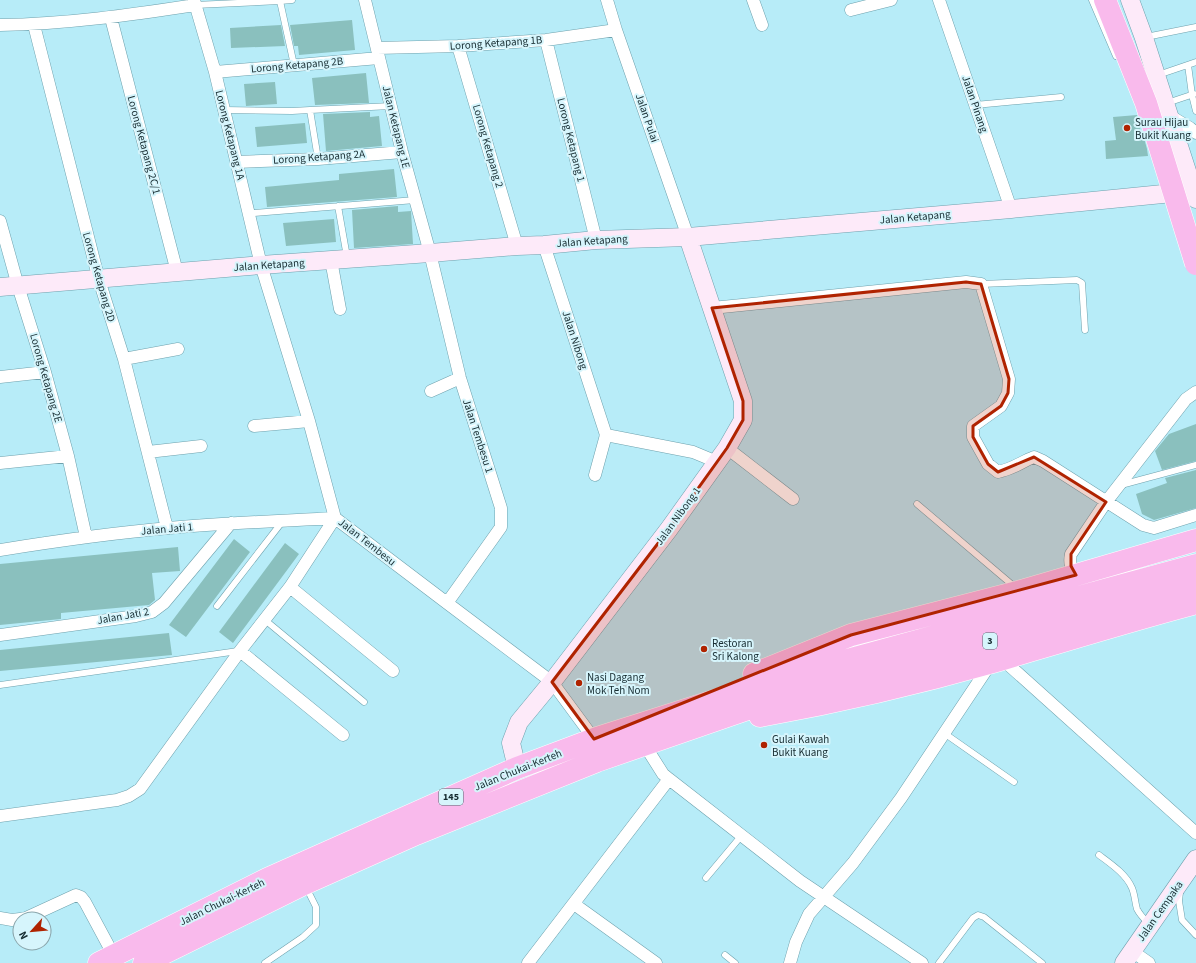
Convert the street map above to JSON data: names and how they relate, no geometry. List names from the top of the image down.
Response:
{
  "streets": {
    "highway": ["3", "Jalan Chukai-Kerteh", "145"],
    "street": [
      "Lorong Ketapang 1B",
      "Lorong Ketapang 2B",
      "Jalan Pinang",
      "Jalan Pulai",
      "Jalan Ketapang 1E",
      "Lorong Ketapang 1A",
      "Lorong Ketapang 1",
      "Lorong Ketapang 2C/1",
      "Lorong Ketapang 2",
      "Lorong Ketapang 2A",
      "Jalan Ketapang",
      "Lorong Ketapang 2D",
      "Jalan Nibong",
      "Lorong Ketapang 2E",
      "Jalan Tembesu 1",
      "Jalan Nibong 1",
      "Jalan Jati 1",
      "Jalan Tembesu",
      "Jalan Jati 2",
      "Jalan Cempaka"
    ]
  },
  "crossings": [
    ["Lorong Ketapang 1B", "Lorong Ketapang 2B"],
    ["Lorong Ketapang 1B", "Jalan Pulai"],
    ["Lorong Ketapang 1B", "Jalan Ketapang 1E"],
    ["Lorong Ketapang 1B", "Lorong Ketapang 1"],
    ["Lorong Ketapang 1B", "Lorong Ketapang 2"],
    ["Lorong Ketapang 2B", "Jalan Ketapang 1E"],
    ["Lorong Ketapang 2B", "Lorong Ketapang 1A"],
    ["Jalan Pinang", "Jalan Ketapang"],
    ["Jalan Pulai", "Jalan Ketapang"],
    ["Jalan Pulai", "Jalan Nibong 1"],
    ["Jalan Ketapang 1E", "Lorong Ketapang 2A"],
    ["Jalan Ketapang 1E", "Jalan Ketapang"],
    ["Jalan Ketapang 1E", "Jalan Tembesu 1"],
    ["Lorong Ketapang 1A", "Lorong Ketapang 2A"],
    ["Lorong Ketapang 1A", "Jalan Ketapang"],
    ["Lorong Ketapang 1A", "Jalan Tembesu"],
    ["Lorong Ketapang 1", "Jalan Ketapang"],
    ["Lorong Ketapang 2C/1", "Jalan Ketapang"],
    ["Lorong Ketapang 2", "Jalan Ketapang"],
    ["Jalan Ketapang", "Lorong Ketapang 2D"],
    ["Jalan Ketapang", "Jalan Nibong"],
    ["Jalan Ketapang", "Lorong Ketapang 2E"],
    ["Jalan Ketapang", "Jalan Tembesu 1"],
    ["Jalan Ketapang", "Jalan Nibong 1"],
    ["Jalan Ketapang", "Jalan Tembesu"],
    ["Lorong Ketapang 2D", "Jalan Jati 1"],
    ["Lorong Ketapang 2E", "Jalan Jati 1"],
    ["Jalan Tembesu 1", "Jalan Tembesu"],
    ["Jalan Nibong 1", "Jalan Tembesu"],
    ["Jalan Nibong 1", "Jalan Chukai-Kerteh"],
    ["Jalan Jati 1", "Jalan Tembesu"],
    ["Jalan Jati 1", "Jalan Jati 2"],
    ["Jalan Tembesu", "Jalan Chukai-Kerteh"],
    ["3", "Jalan Chukai-Kerteh"]
  ],
  "places": [
    "Surau Hijau Bukit Kuang",
    "Restoran Sri Kalong",
    "Nasi Dagang Mok Teh Nom",
    "Gulai Kawah Bukit Kuang"
  ],
  "north": "bottom left"
}
